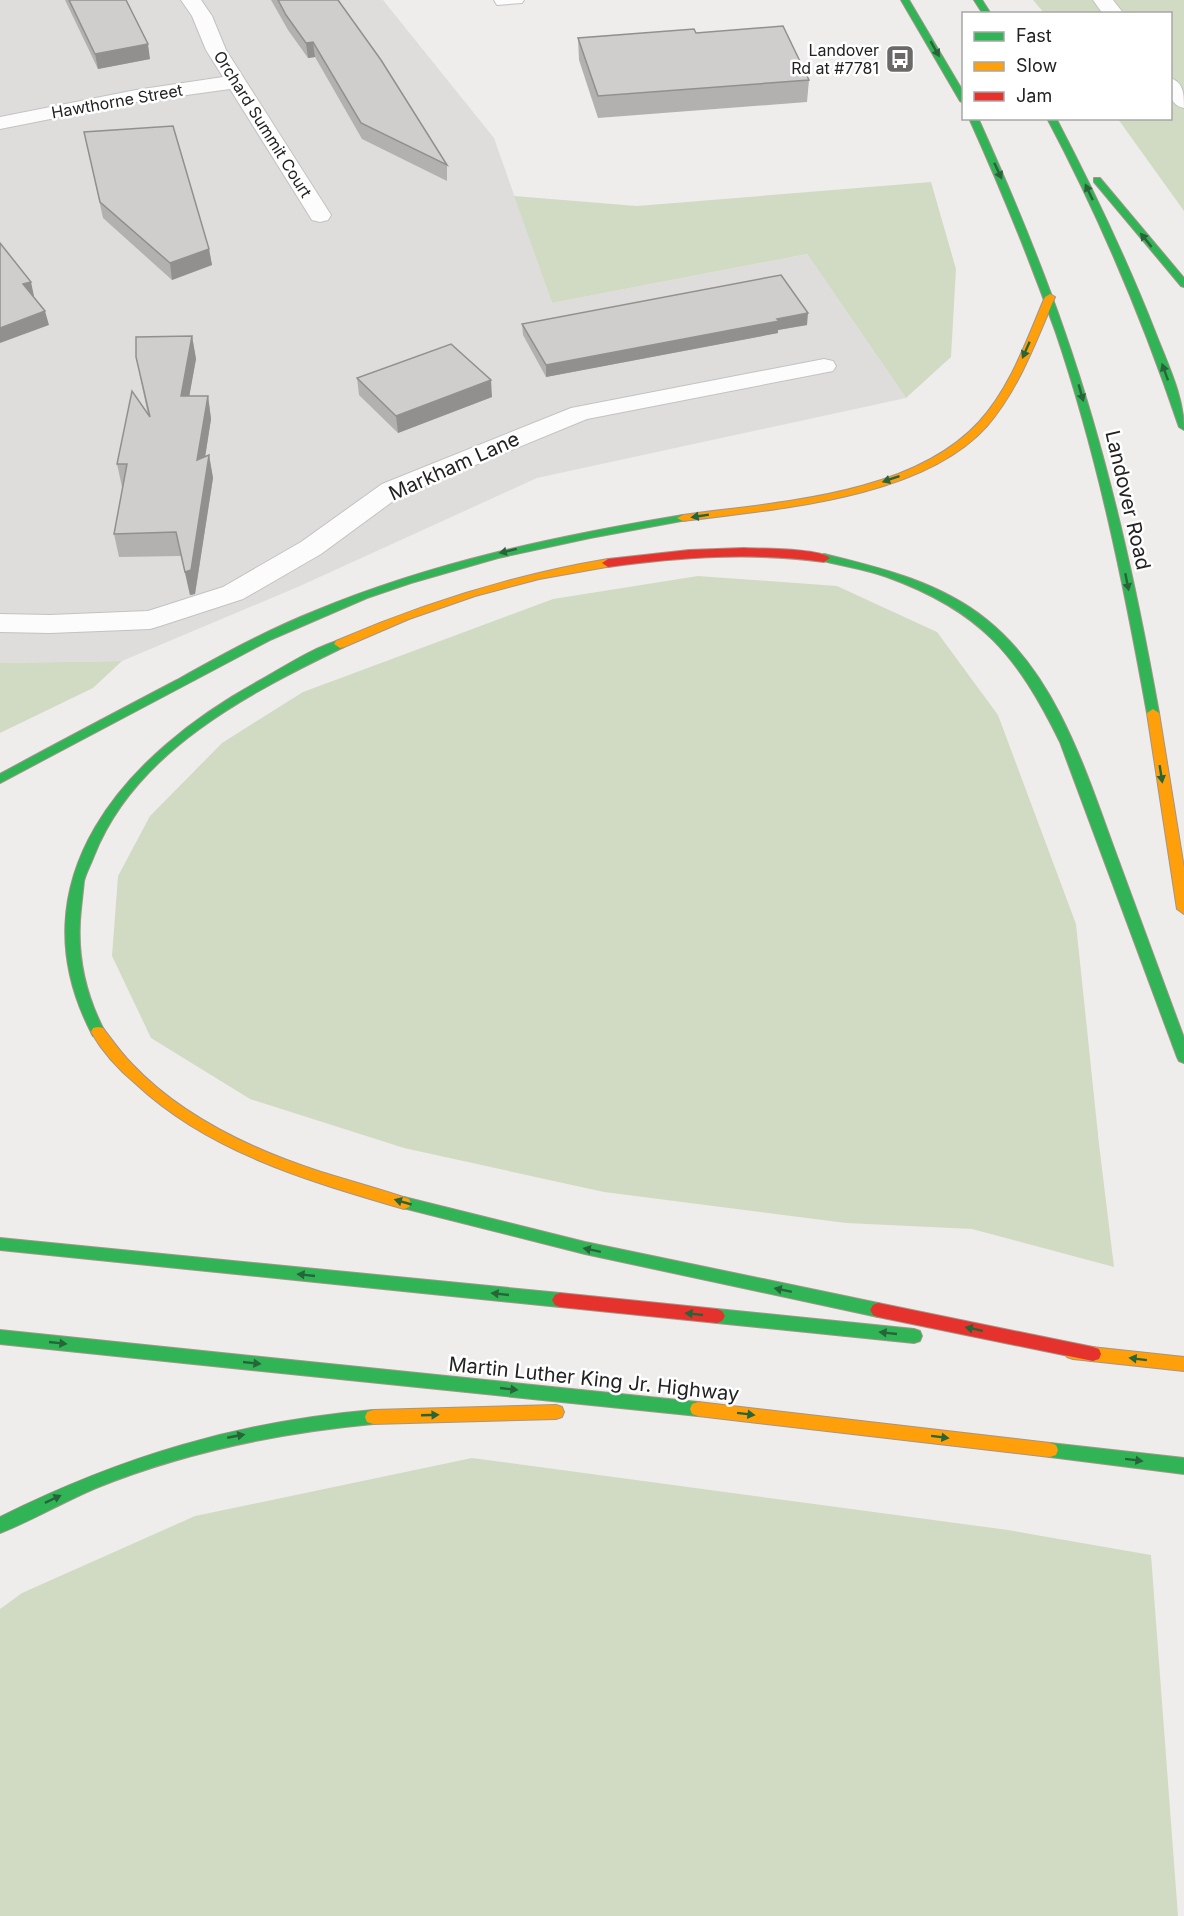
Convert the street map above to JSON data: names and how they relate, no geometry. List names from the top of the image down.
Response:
{
  "streets": {
    "main road": ["Landover Road", "Martin Luther King Jr. Highway"],
    "street": ["Hawthorne Street", "Orchard Summit Court", "Markham Lane"]
  },
  "crossings": [
    ["Hawthorne Street", "Orchard Summit Court"]
  ],
  "places": {
    "bus stop": ["Landover Rd at #7781"]
  },
  "legend": ["Fast", "Slow", "Jam"]
}
